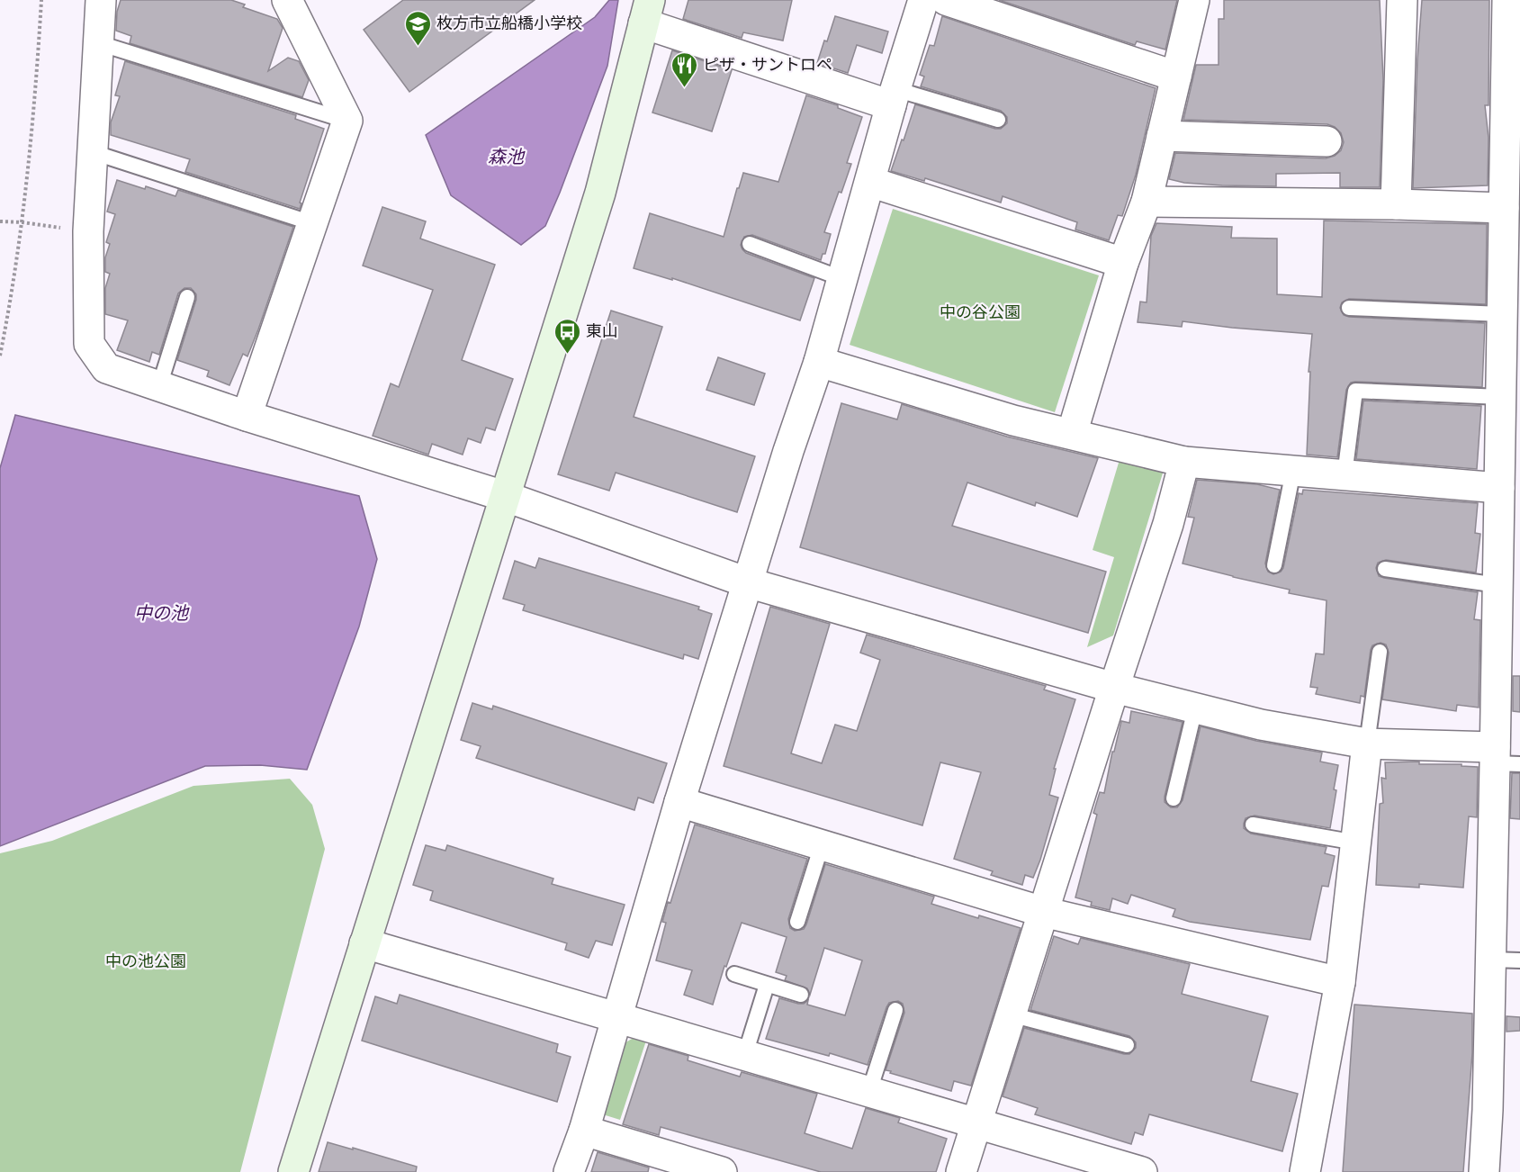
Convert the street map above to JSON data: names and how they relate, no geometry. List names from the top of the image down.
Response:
{
  "water": ["森池", "中の池"],
  "parks": ["中の谷公園", "中の池公園"],
  "places": {
    "school or university": ["枚方市立船橋小学校"],
    "restaurant": ["ピザ・サントロペ"],
    "bus stop": ["東山"]
  }
}
